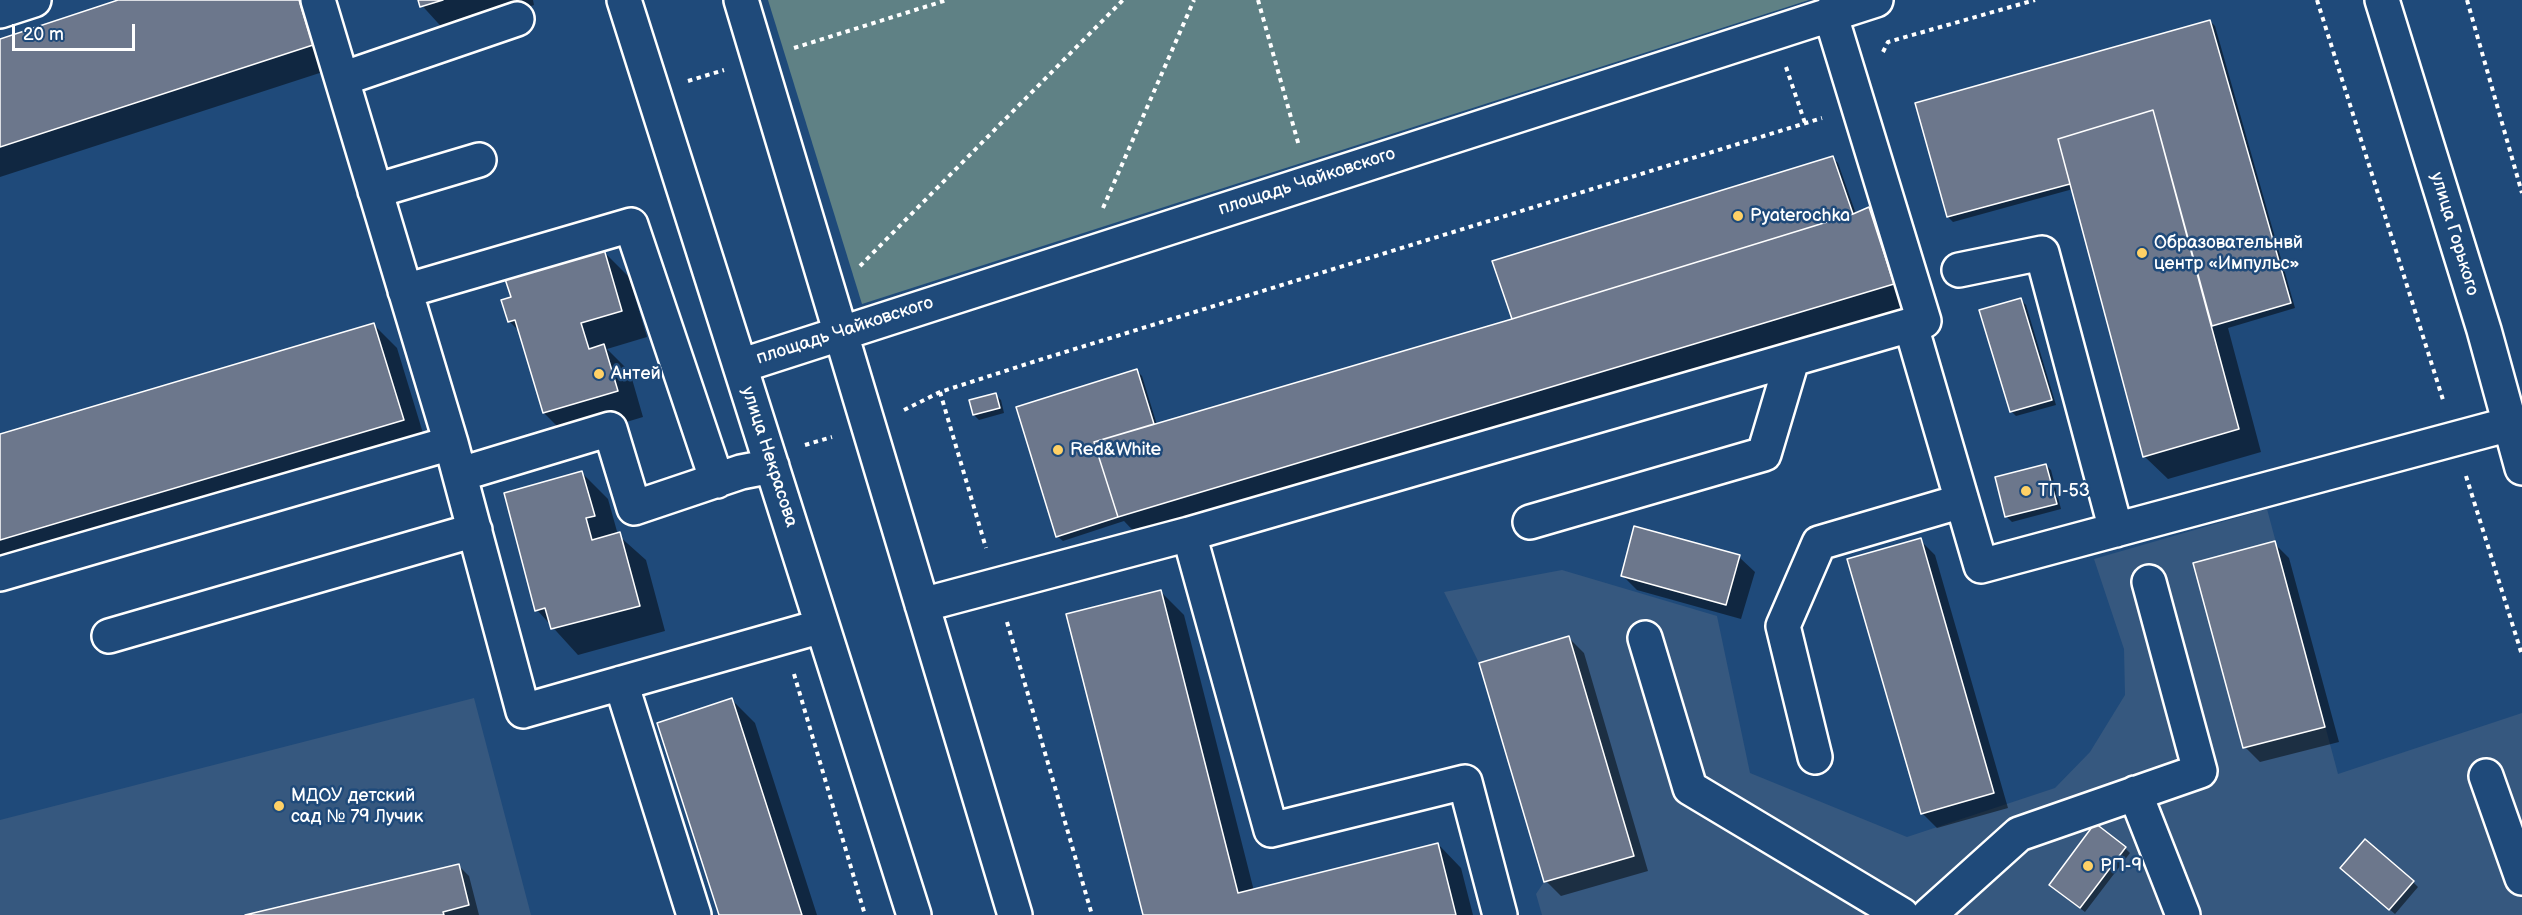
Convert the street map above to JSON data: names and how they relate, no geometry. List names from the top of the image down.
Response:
{
  "streets": {
    "street": ["площадь Чайковского", "улица Горького", "улица Некрасова"]
  },
  "crossings": [
    ["площадь Чайковского", "улица Некрасова"]
  ],
  "places": [
    "Pyaterochka",
    "Образовательнвй центр «Импульс»",
    "Антей",
    "Red&White",
    "ТП-53",
    "МДОУ детский сад № 79 Лучик",
    "РП-9"
  ],
  "scale_bar": "20 m"
}
